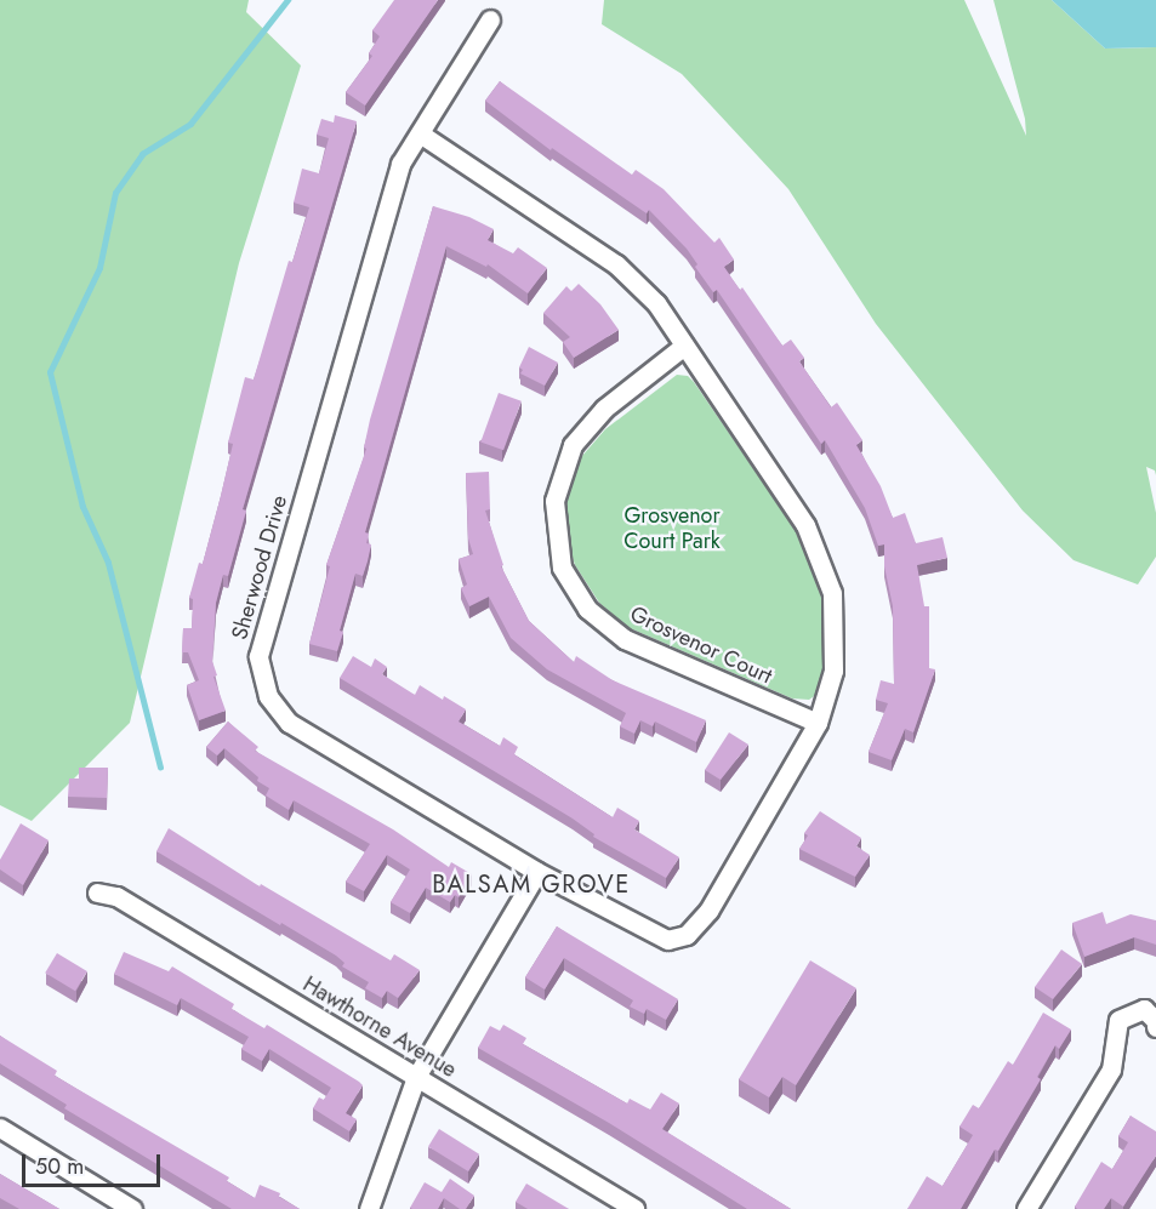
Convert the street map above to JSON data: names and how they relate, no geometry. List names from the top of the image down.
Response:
{
  "streets": {
    "street": ["Sherwood Drive", "Grosvenor Court", "Hawthorne Avenue"]
  },
  "crossings": [
    ["Sherwood Drive", "Grosvenor Court"]
  ],
  "districts": ["BALSAM GROVE"],
  "parks": ["Grosvenor Court Park"],
  "scale_bar": "50 m"
}
